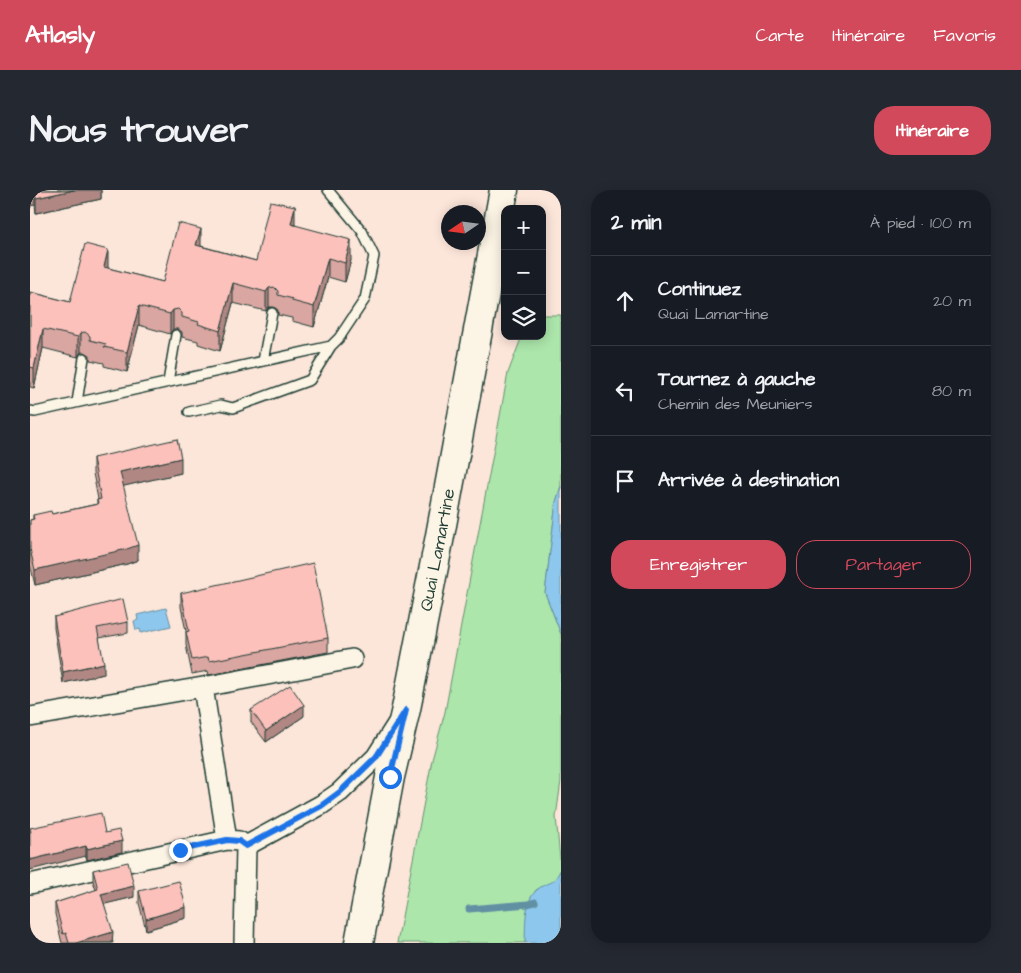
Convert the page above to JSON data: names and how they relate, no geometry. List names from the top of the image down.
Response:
{
  "streets": {
    "main road": ["Quai Lamartine"]
  },
  "north": "left",
  "page": {
    "header": "Atlasly",
    "nav": ["Carte", "Itinéraire", "Favoris"],
    "title": "Nous trouver",
    "buttons": [
      "Itinéraire",
      ["Enregistrer", "Partager"]
    ],
    "heading": ["2 min", "À pied · 100 m"],
    "map_buttons": ["+", "−"],
    "list": [
      ["Continuez", "Quai Lamartine", "20 m"],
      ["Tournez à gauche", "Chemin des Meuniers", "80 m"],
      "Arrivée à destination"
    ]
  }
}
